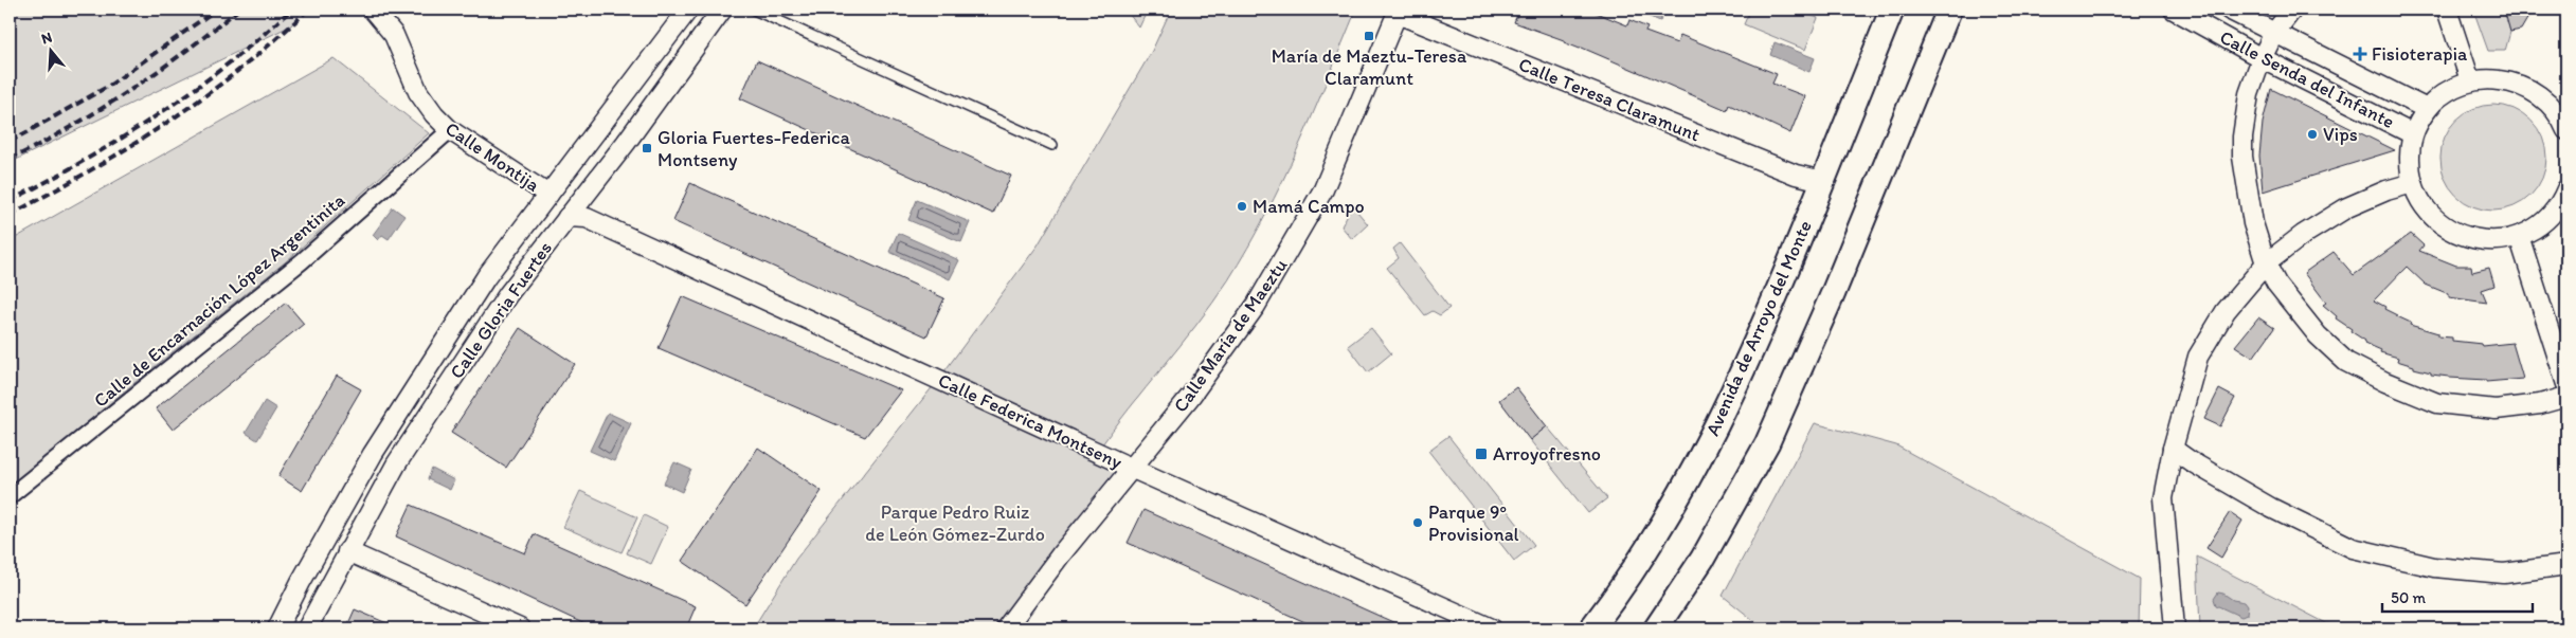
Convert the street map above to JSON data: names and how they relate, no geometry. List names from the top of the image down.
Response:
{
  "streets": {
    "street": [
      "Calle Senda del Infante",
      "Calle Teresa Claramunt",
      "Calle Montija",
      "Calle de Encarnación López Argentinita",
      "Calle Gloria Fuertes",
      "Avenida de Arroyo del Monte",
      "Calle María de Maeztu",
      "Calle Federica Montseny"
    ]
  },
  "crossings": [
    ["Calle Teresa Claramunt", "Avenida de Arroyo del Monte"],
    ["Calle Teresa Claramunt", "Calle María de Maeztu"],
    ["Calle Montija", "Calle de Encarnación López Argentinita"],
    ["Calle Montija", "Calle Gloria Fuertes"],
    ["Calle Gloria Fuertes", "Calle Federica Montseny"],
    ["Calle María de Maeztu", "Calle Federica Montseny"]
  ],
  "parks": ["Parque Pedro Ruiz de León Gómez-Zurdo"],
  "places": {
    "transit": ["María de Maeztu-Teresa Claramunt", "Gloria Fuertes-Federica Montseny", "Arroyofresno"],
    "health": ["Fisioterapia"],
    "other": ["Vips", "Mamá Campo", "Parque 9º Provisional"]
  },
  "scale_bar": "50 m",
  "north": "top"
}
